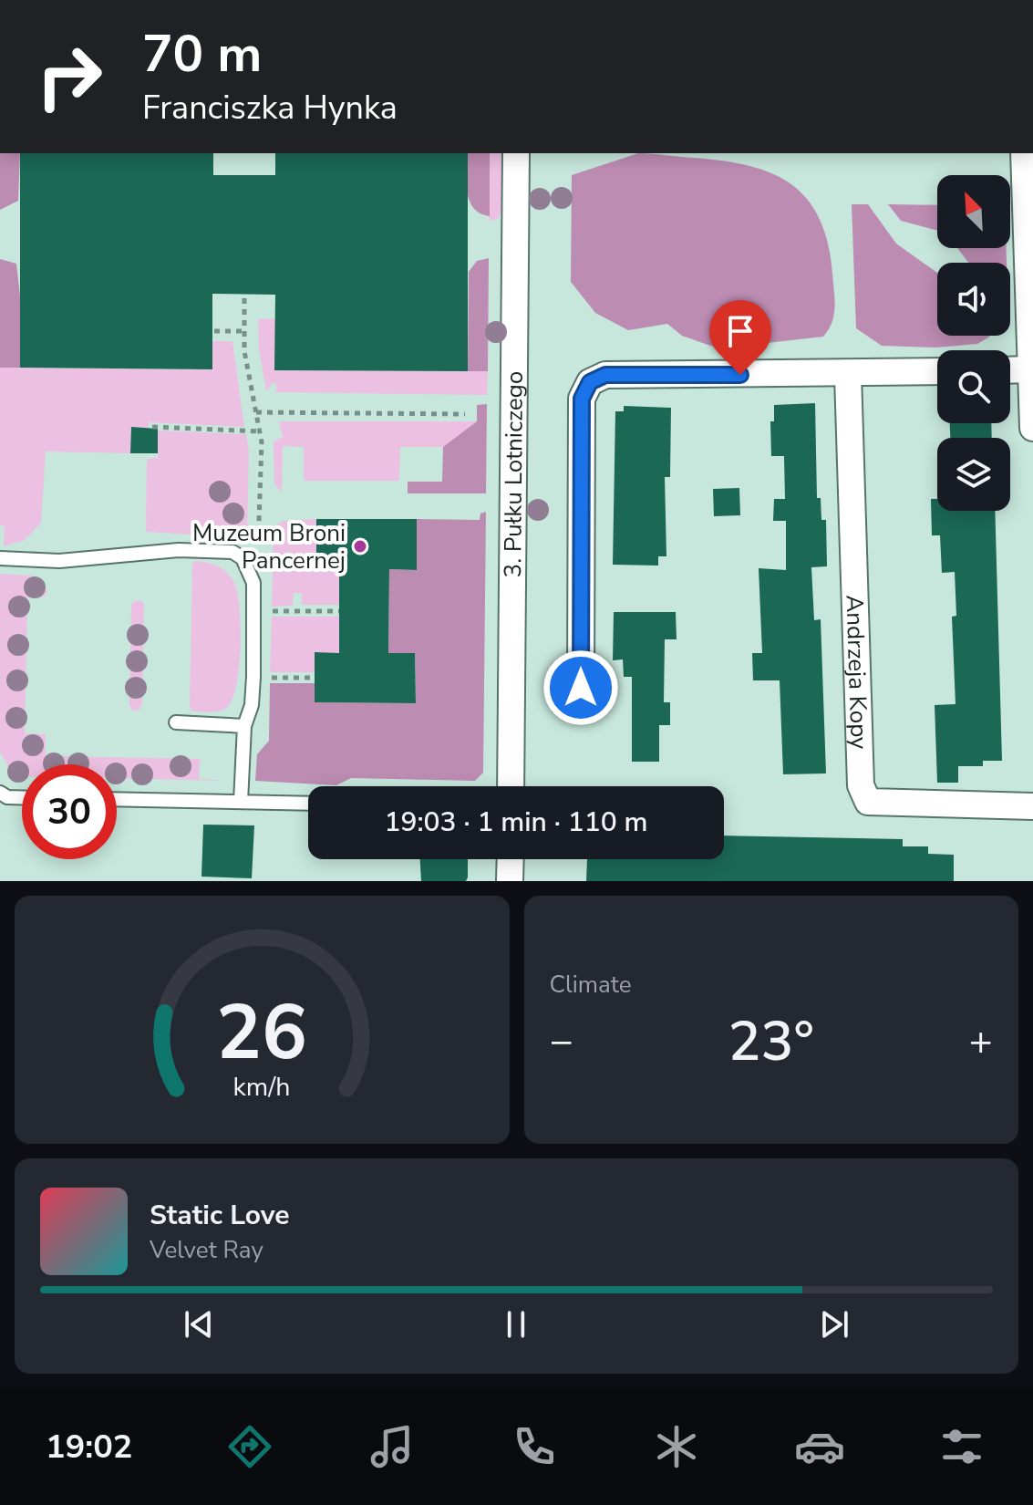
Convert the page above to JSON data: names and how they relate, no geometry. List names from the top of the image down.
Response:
{
  "streets": {
    "street": ["3. Pułku Lotniczego", "Andrzeja Kopy"]
  },
  "places": ["Muzeum Broni Pancernej"],
  "north": "top left",
  "page": {
    "turn": ["70 m", "Franciszka Hynka"],
    "limit": "30",
    "trip": "19:03 · 1 min · 110 m",
    "tile": "Climate",
    "heat": ["−", "23°", "+"],
    "song": ["Static Love", "Velvet Ray"],
    "tabs": "19:02",
    "gauge": ["26", "km/h"]
  }
}
